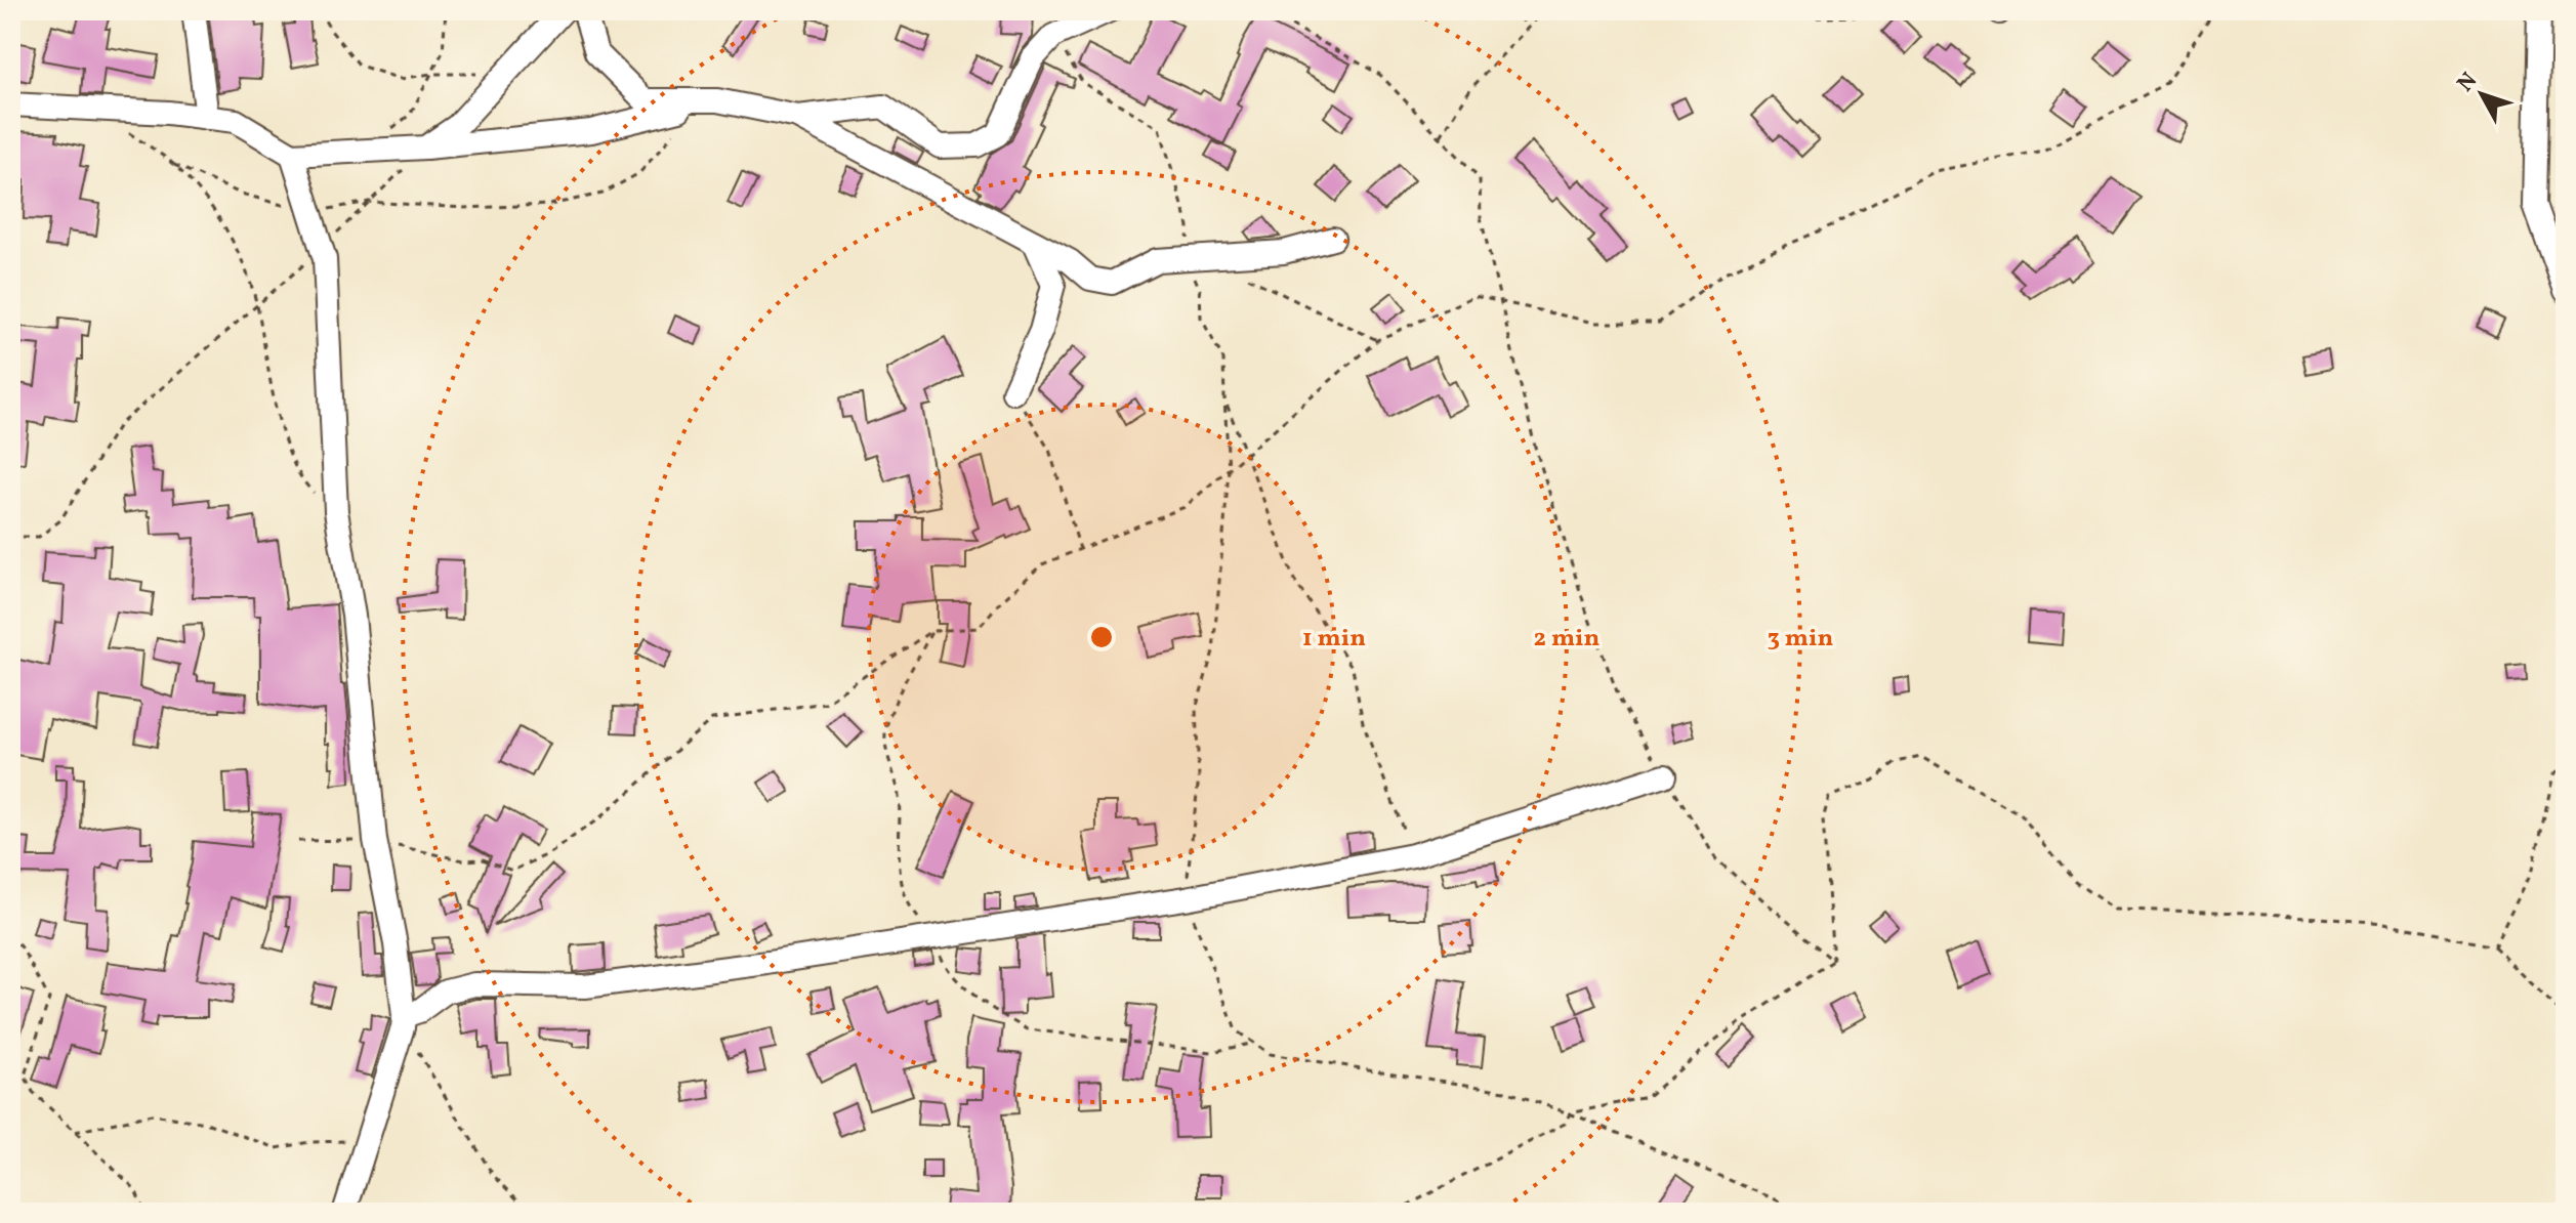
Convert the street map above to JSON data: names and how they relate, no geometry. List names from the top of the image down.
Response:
{
  "north": "top left",
  "rings": ["1 min", "2 min", "3 min"]
}
